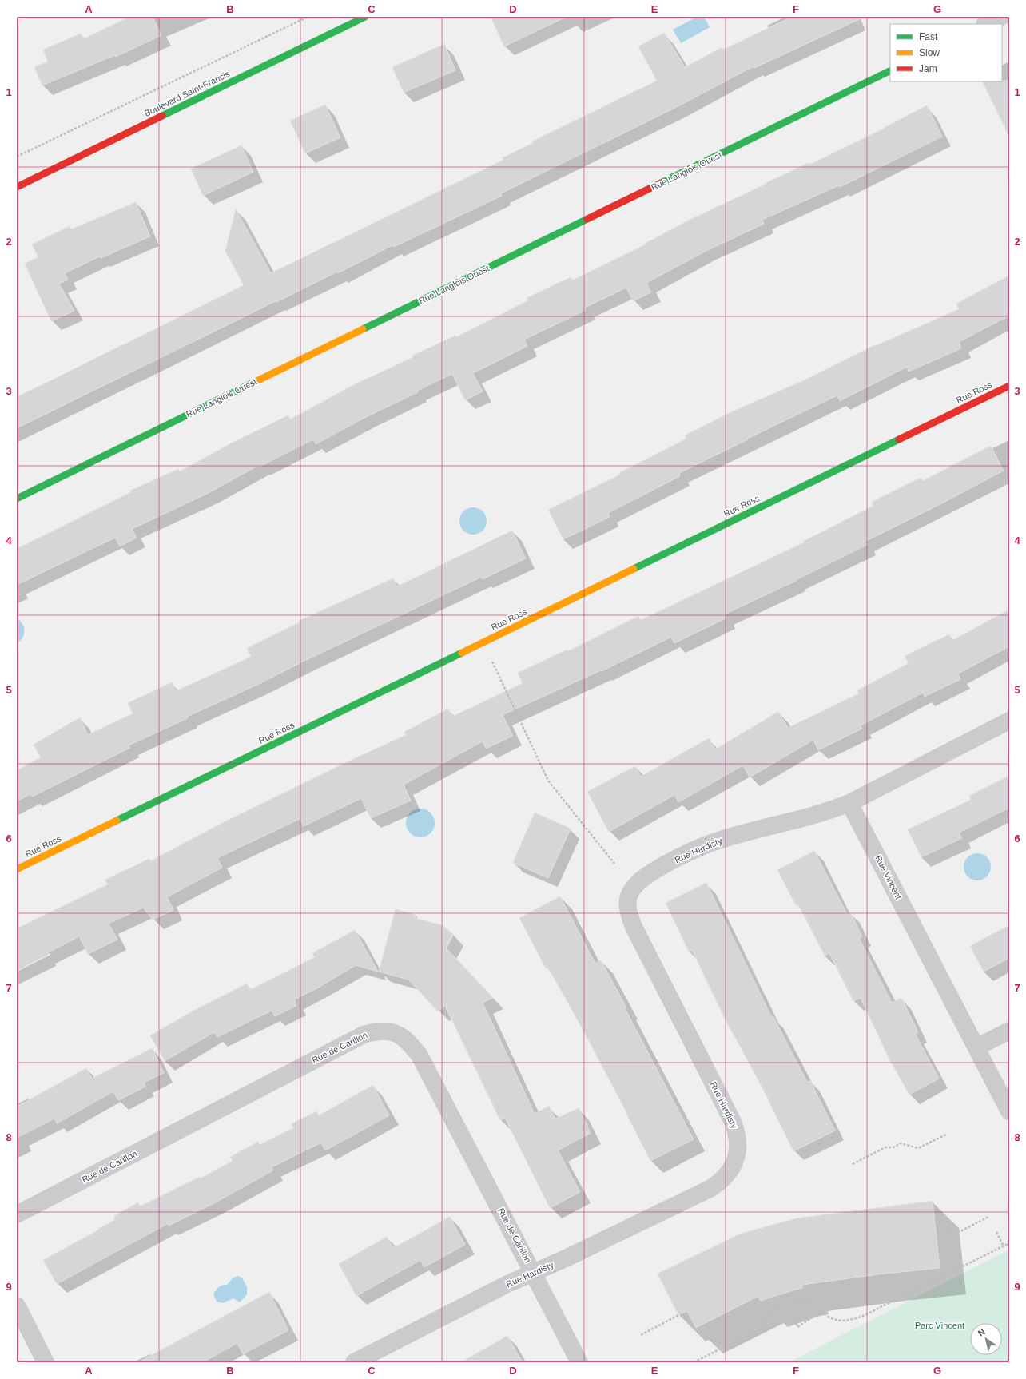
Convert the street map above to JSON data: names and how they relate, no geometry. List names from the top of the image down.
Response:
{
  "streets": {
    "street": [
      "Boulevard Saint-Francis",
      "Rue Langlois Ouest",
      "Rue Ross",
      "Rue Hardisty",
      "Rue Vincent",
      "Rue de Carillon"
    ]
  },
  "crossings": [
    ["Rue Hardisty", "Rue Vincent"],
    ["Rue Hardisty", "Rue de Carillon"]
  ],
  "parks": ["Parc Vincent"],
  "legend": ["Fast", "Slow", "Jam"],
  "north": "top left",
  "grid": {
    "columns": [
      "A",
      "B",
      "C",
      "D",
      "E",
      "F",
      "G"
    ],
    "rows": [
      "1",
      "2",
      "3",
      "4",
      "5",
      "6",
      "7",
      "8",
      "9"
    ]
  }
}
